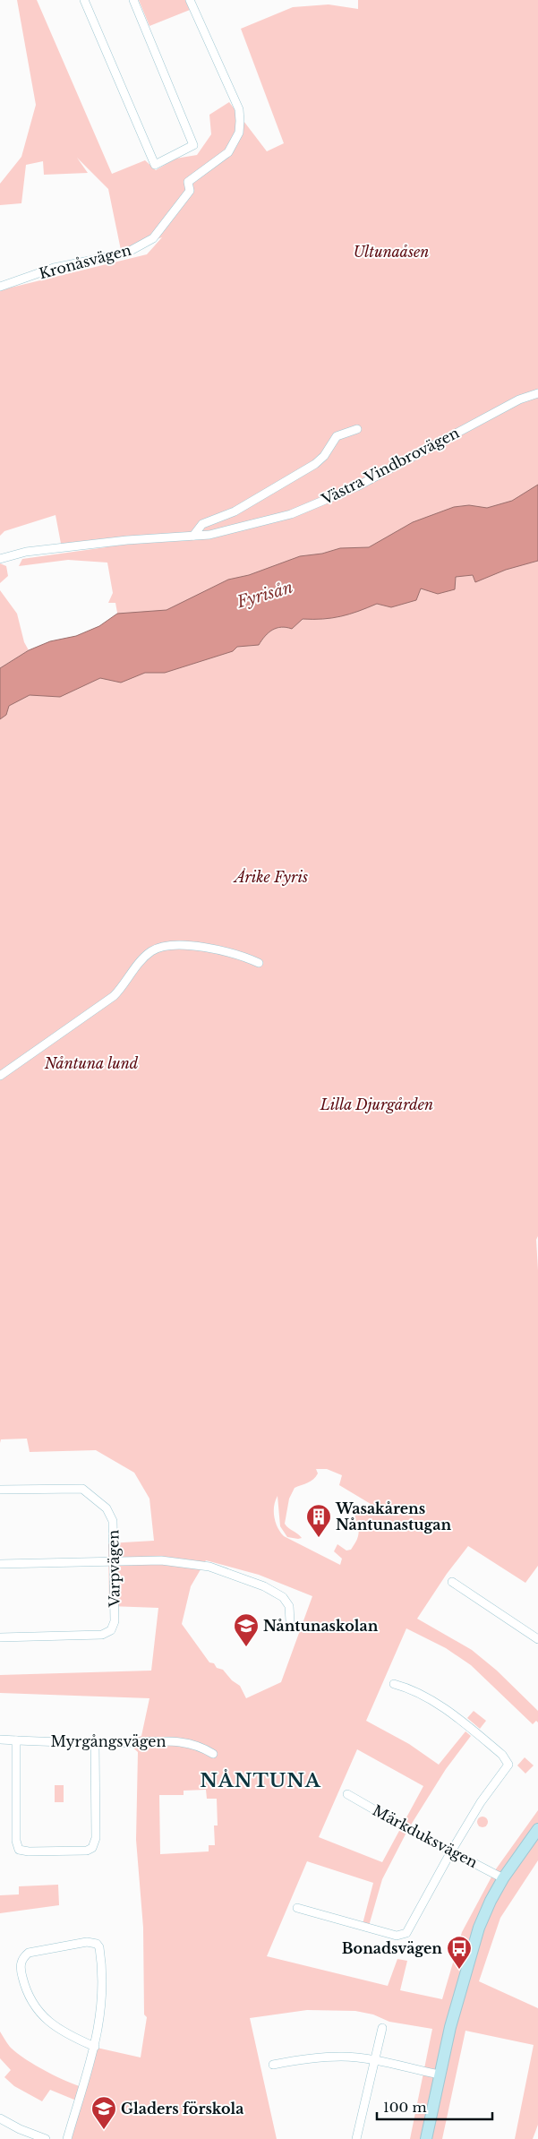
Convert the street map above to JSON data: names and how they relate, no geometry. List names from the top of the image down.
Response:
{
  "streets": {
    "street": [
      "Kronåsvägen",
      "Västra Vindbrovägen",
      "Varpvägen",
      "Myrgångsvägen",
      "Märkduksvägen"
    ]
  },
  "districts": ["NÅNTUNA"],
  "water": ["Fyrisån"],
  "parks": [
    "Ultunaåsen",
    "Årike Fyris",
    "Nåntuna lund",
    "Lilla Djurgården"
  ],
  "places": {
    "building": ["Wasakårens Nåntunastugan"],
    "school or university": ["Nåntunaskolan", "Gladers förskola"],
    "bus stop": ["Bonadsvägen"]
  },
  "scale_bar": "100 m"
}
